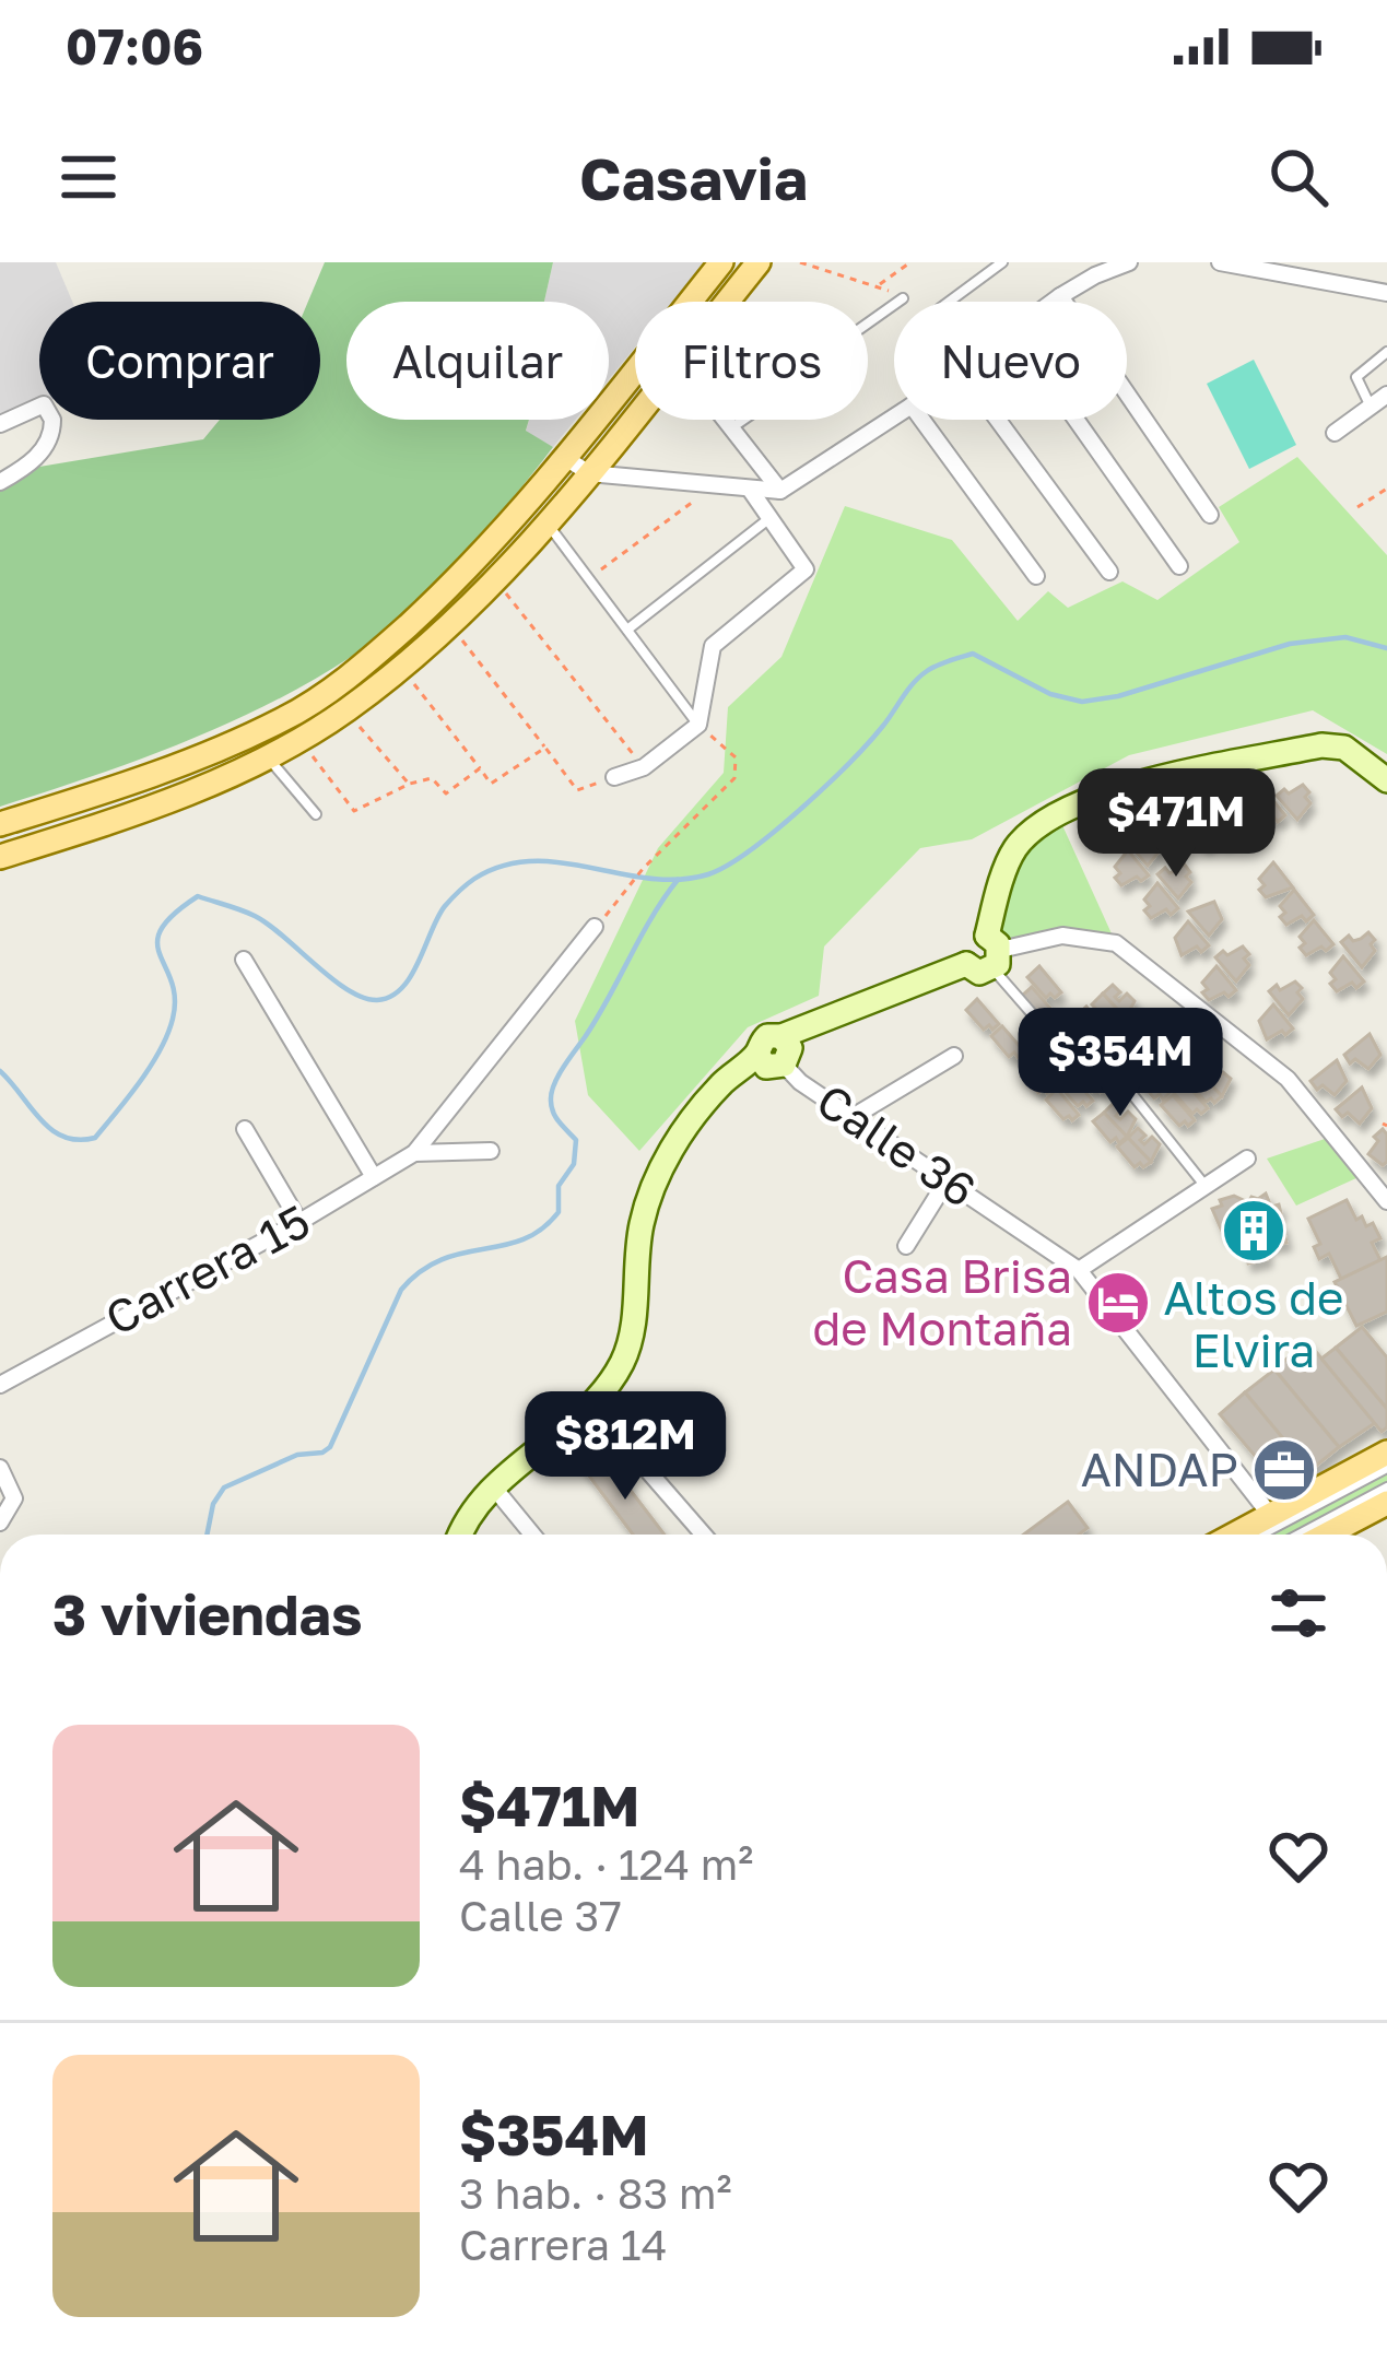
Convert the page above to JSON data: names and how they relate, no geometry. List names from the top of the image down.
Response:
{
  "streets": {
    "main road": ["Calle 36"],
    "street": ["Carrera 15"]
  },
  "places": {
    "building": ["Altos de Elvira"],
    "hotel": ["Casa Brisa de Montaña"],
    "office": ["ANDAP"]
  },
  "page": {
    "status": "07:06",
    "header": "Casavia",
    "chip": [
      "Comprar",
      "Alquilar",
      "Filtros",
      "Nuevo"
    ],
    "price": ["$471M", "$354M", "$812M"],
    "heading": "3 viviendas",
    "list": [
      {
        "name": "$471M",
        "note": "4 hab. · 124 m² · Calle 37"
      },
      {
        "name": "$354M",
        "note": "3 hab. · 83 m² · Carrera 14"
      }
    ]
  }
}
